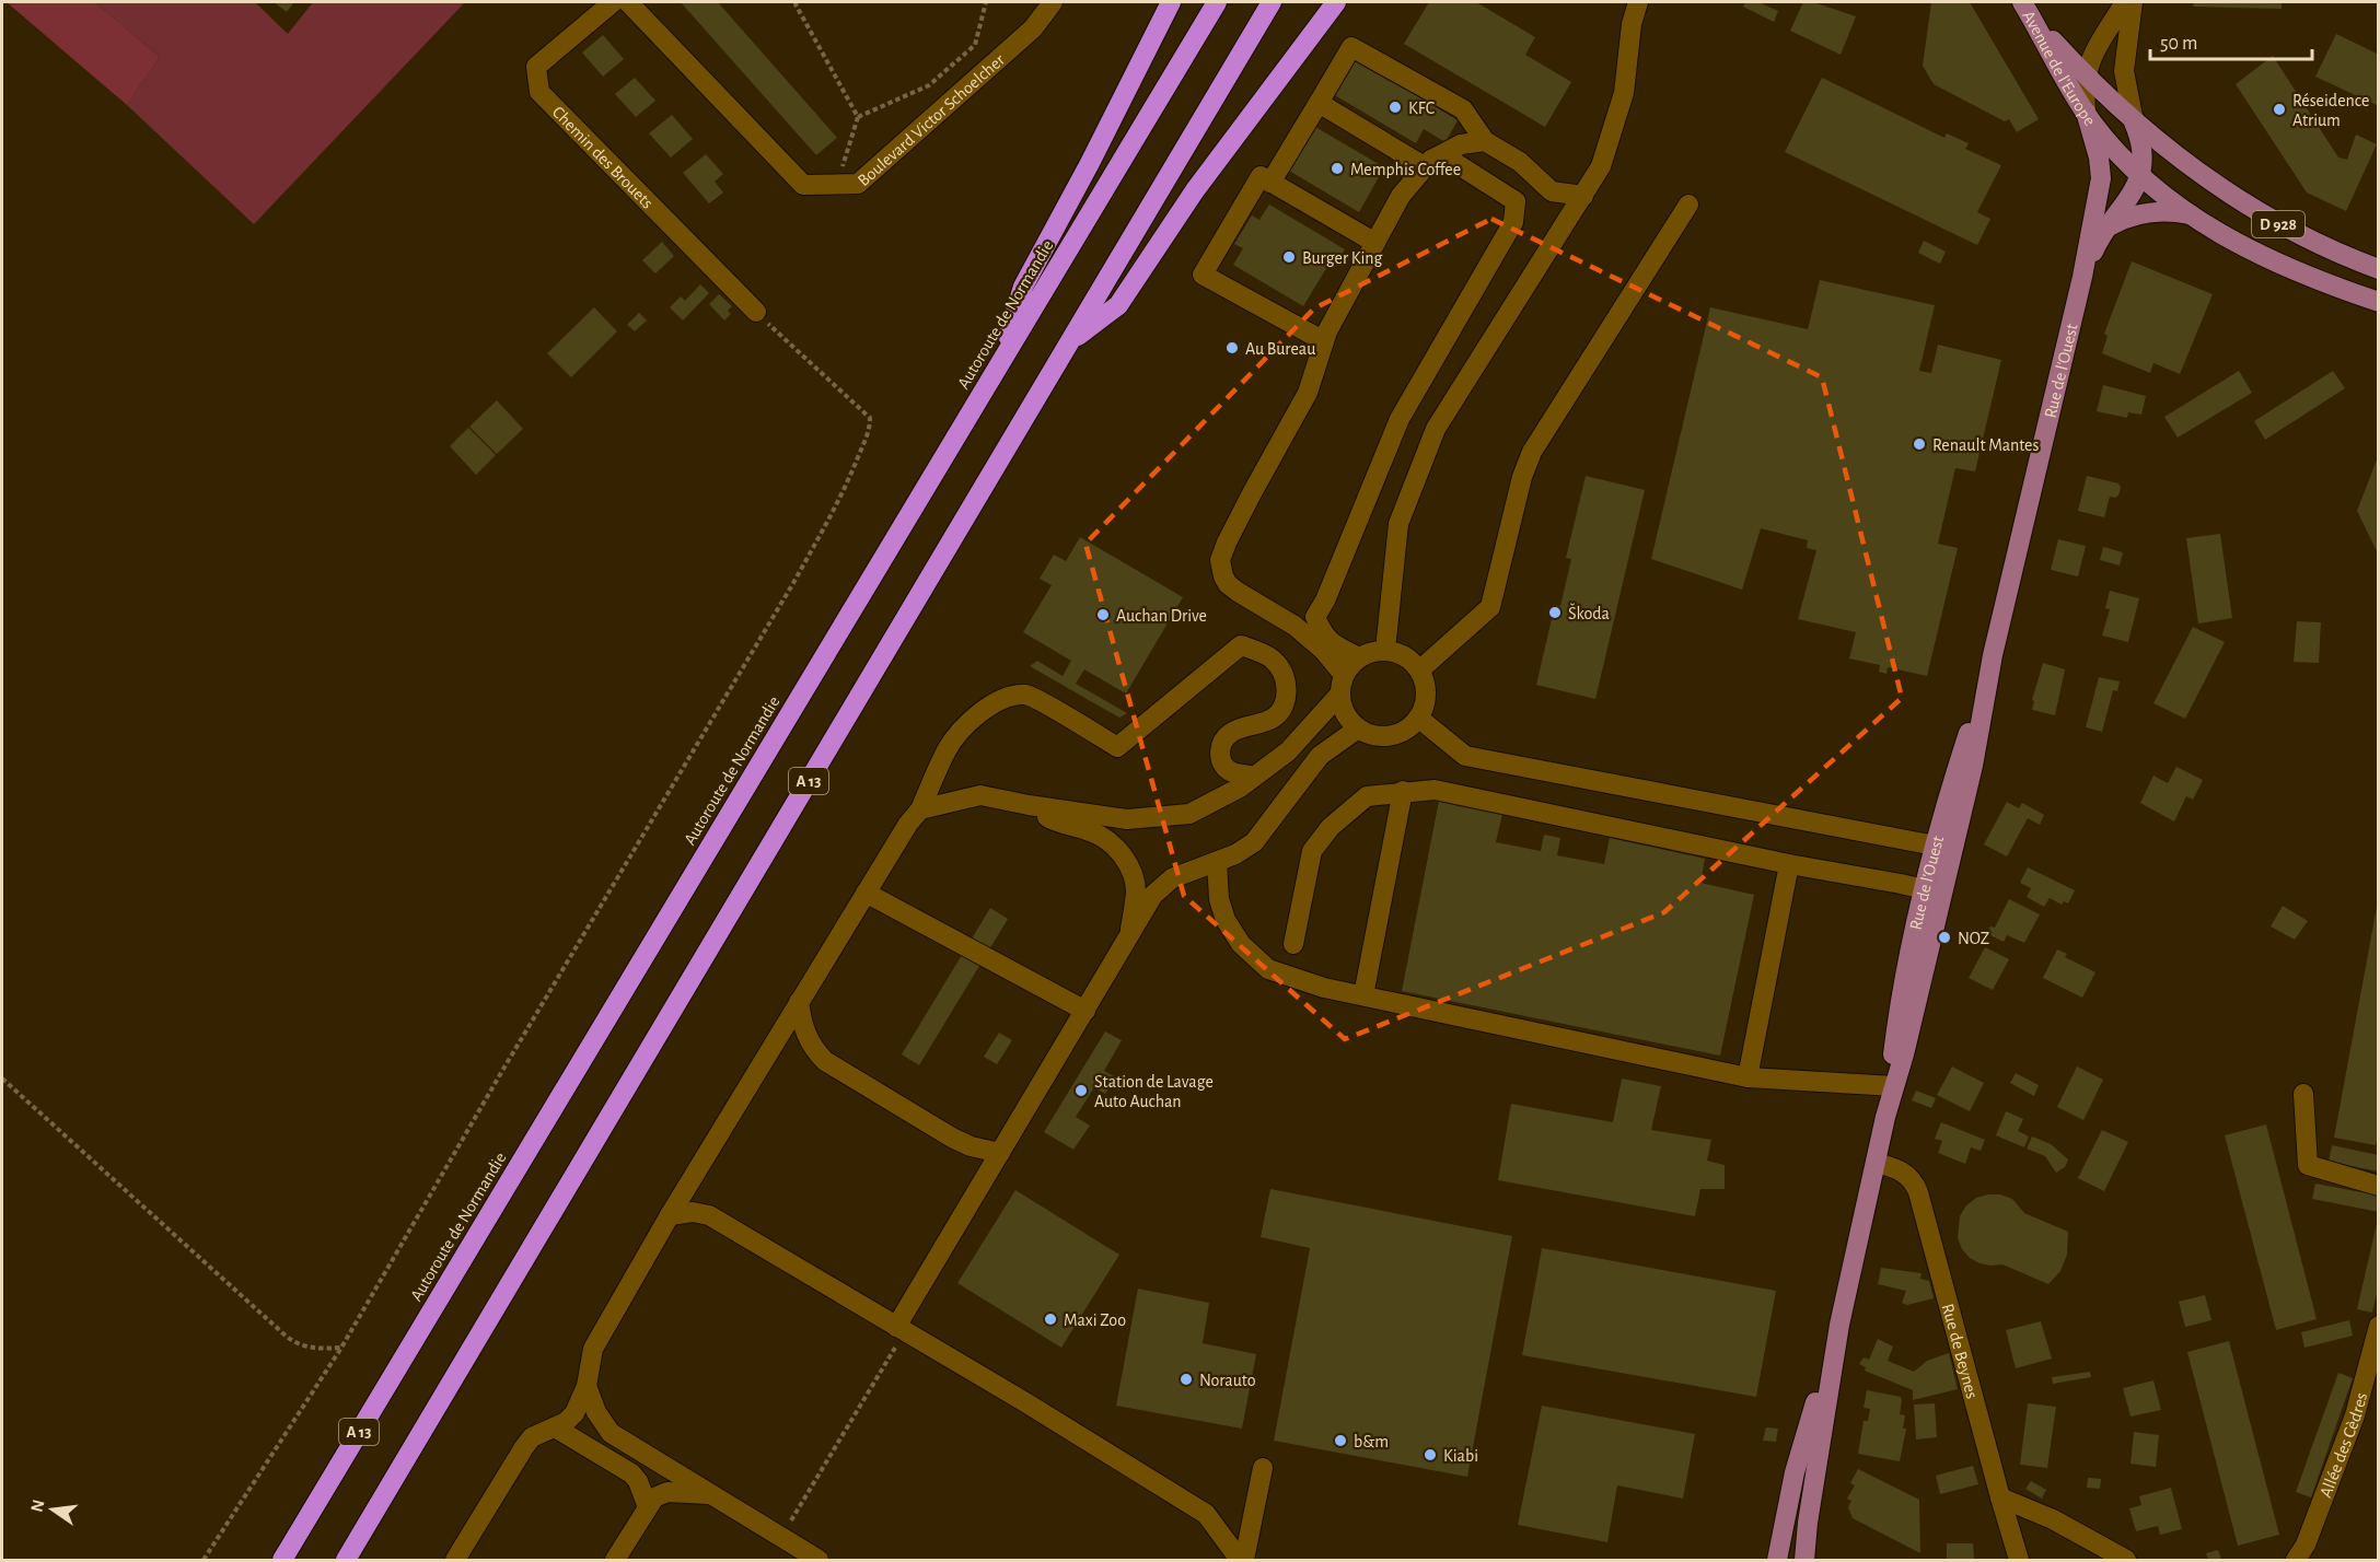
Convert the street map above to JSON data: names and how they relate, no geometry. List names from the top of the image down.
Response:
{
  "streets": {
    "highway": ["Autoroute de Normandie", "A 13"],
    "main road": ["Avenue de l'Europe", "D 928", "Rue de l'Ouest"],
    "street": [
      "Boulevard Victor Schoelcher",
      "Chemin des Brouets",
      "Rue de Beynes",
      "Allée des Cèdres"
    ]
  },
  "crossings": [
    ["Avenue de l'Europe", "D 928"],
    ["Rue de l'Ouest", "Rue de Beynes"]
  ],
  "places": [
    "KFC",
    "Réseidence Atrium",
    "Memphis Coffee",
    "Burger King",
    "Au Bureau",
    "Renault Mantes",
    "Škoda",
    "Auchan Drive",
    "NOZ",
    "Station de Lavage Auto Auchan",
    "Maxi Zoo",
    "Norauto",
    "b&m",
    "Kiabi"
  ],
  "scale_bar": "50 m",
  "north": "left"
}
